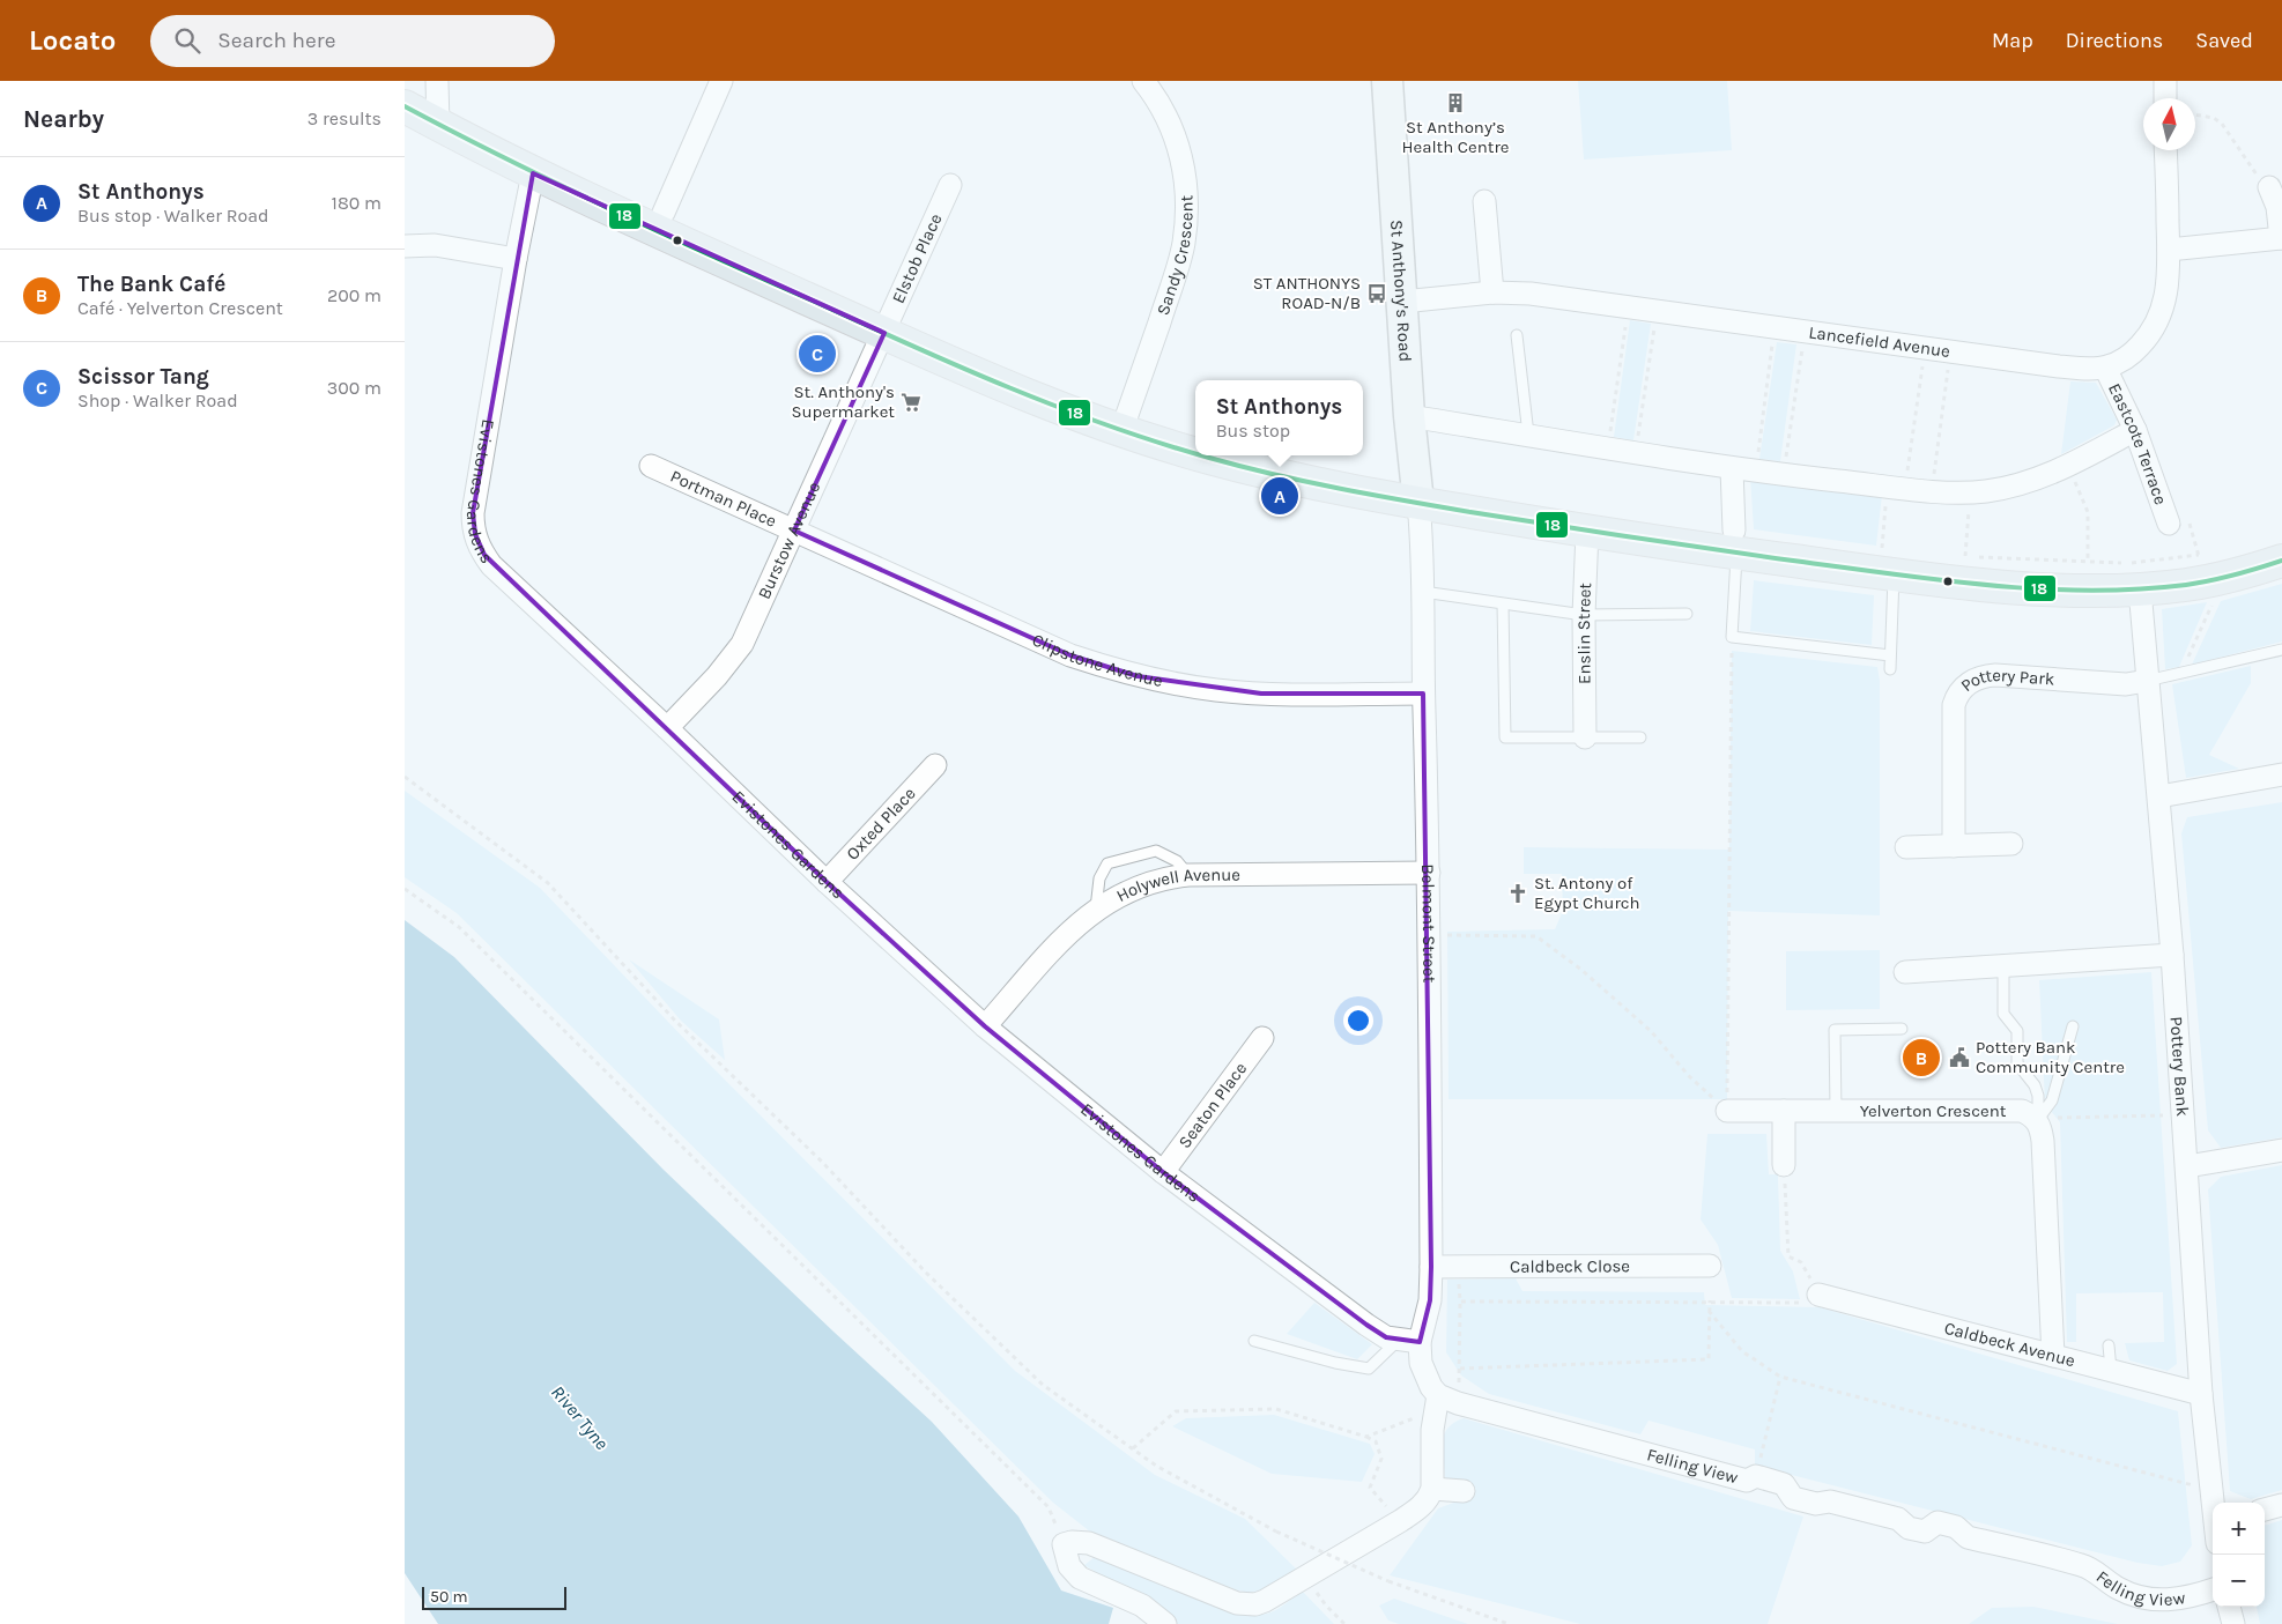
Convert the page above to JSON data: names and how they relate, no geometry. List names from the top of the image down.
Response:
{
  "streets": {
    "street": [
      "Sandy Crescent",
      "Elstob Place",
      "St Anthony's Road",
      "Lancefield Avenue",
      "Eastcote Terrace",
      "Evistones Gardens",
      "Portman Place",
      "Burstow Avenue",
      "Enslin Street",
      "Clipstone Avenue",
      "Pottery Park",
      "Oxted Place",
      "Holywell Avenue",
      "Belmont Street",
      "Pottery Bank",
      "Seaton Place",
      "Yelverton Crescent",
      "Caldbeck Close",
      "Caldbeck Avenue",
      "Felling View"
    ]
  },
  "crossings": [
    ["Elstob Place", "Burstow Avenue"],
    ["St Anthony's Road", "Lancefield Avenue"],
    ["St Anthony's Road", "Belmont Street"],
    ["Lancefield Avenue", "Eastcote Terrace"],
    ["Evistones Gardens", "Burstow Avenue"],
    ["Evistones Gardens", "Oxted Place"],
    ["Evistones Gardens", "Holywell Avenue"],
    ["Evistones Gardens", "Belmont Street"],
    ["Evistones Gardens", "Seaton Place"],
    ["Portman Place", "Burstow Avenue"],
    ["Portman Place", "Clipstone Avenue"],
    ["Burstow Avenue", "Clipstone Avenue"],
    ["Clipstone Avenue", "Belmont Street"],
    ["Pottery Park", "Pottery Bank"],
    ["Holywell Avenue", "Belmont Street"],
    ["Belmont Street", "Caldbeck Close"],
    ["Pottery Bank", "Caldbeck Avenue"]
  ],
  "water": ["River Tyne"],
  "places": {
    "building": ["St Anthony’s Health Centre"],
    "bus stop": ["ST ANTHONYS ROAD-N/B"],
    "supermarket": ["St. Anthony's Supermarket"],
    "church": ["St. Antony of Egypt Church"],
    "public building": ["Pottery Bank Community Centre"]
  },
  "lines": ["transit line 18"],
  "scale_bar": "50 m",
  "north": "top",
  "page": {
    "header": "Locato",
    "search": "Search here",
    "nav": ["Map", "Directions", "Saved"],
    "heading": ["Nearby", "3 results"],
    "list": [
      {
        "mark": "A",
        "name": "St Anthonys",
        "note": "Bus stop · Walker Road",
        "value": "180 m"
      },
      {
        "mark": "B",
        "name": "The Bank Café",
        "note": "Café · Yelverton Crescent",
        "value": "200 m"
      },
      {
        "mark": "C",
        "name": "Scissor Tang",
        "note": "Shop · Walker Road",
        "value": "300 m"
      }
    ],
    "pins": ["C", "A", "B"],
    "popup": ["St Anthonys", "Bus stop"],
    "map_buttons": ["+", "−"],
    "scale": "50 m"
  }
}
